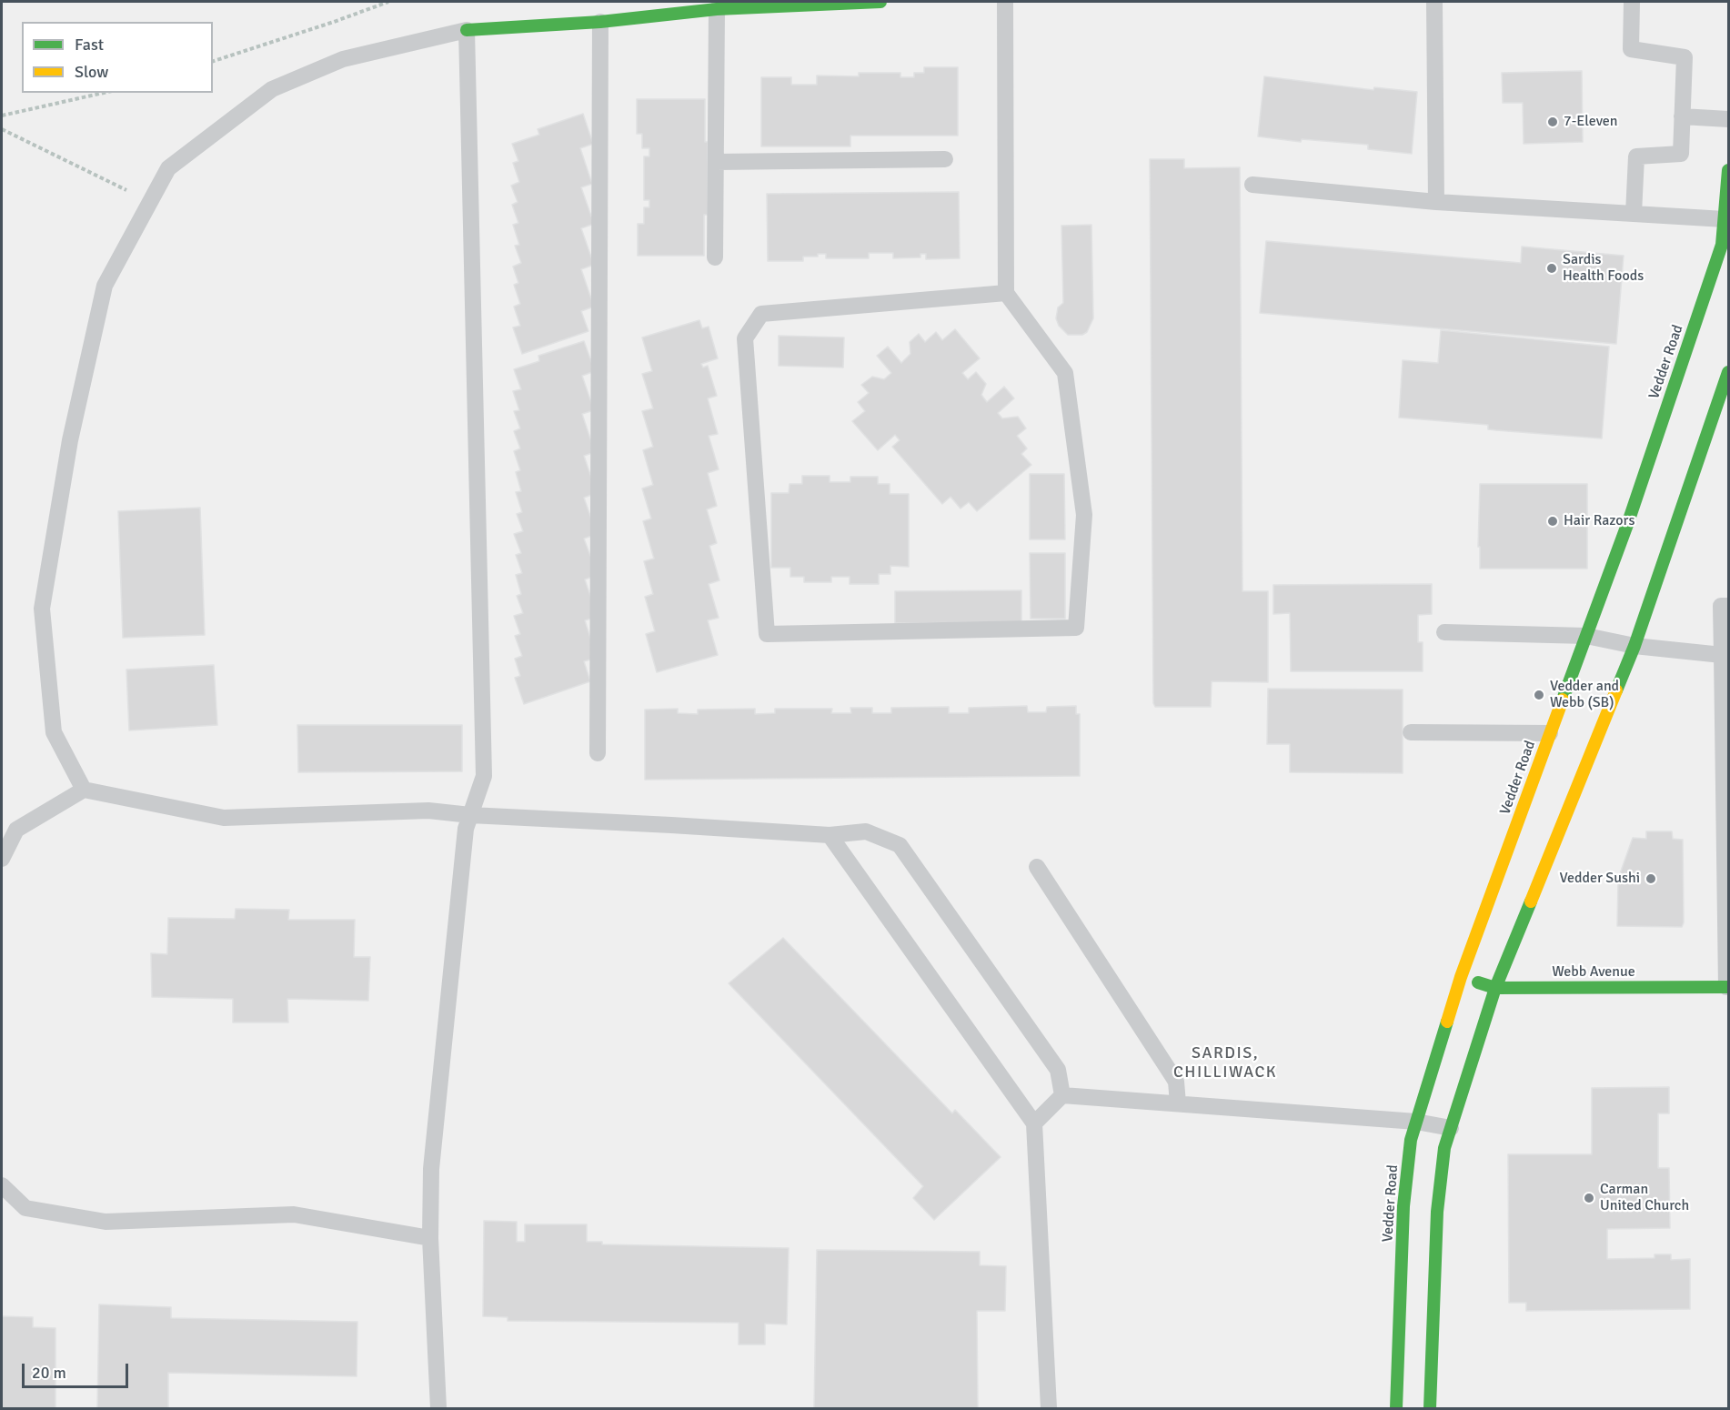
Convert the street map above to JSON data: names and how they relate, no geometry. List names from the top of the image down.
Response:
{
  "streets": {
    "main road": ["Vedder Road", "Webb Avenue"]
  },
  "crossings": [
    ["Vedder Road", "Webb Avenue"]
  ],
  "districts": ["SARDIS, CHILLIWACK"],
  "places": [
    "7-Eleven",
    "Sardis Health Foods",
    "Hair Razors",
    "Vedder and Webb (SB)",
    "Vedder Sushi",
    "Carman United Church"
  ],
  "legend": ["Fast", "Slow"],
  "scale_bar": "20 m"
}
